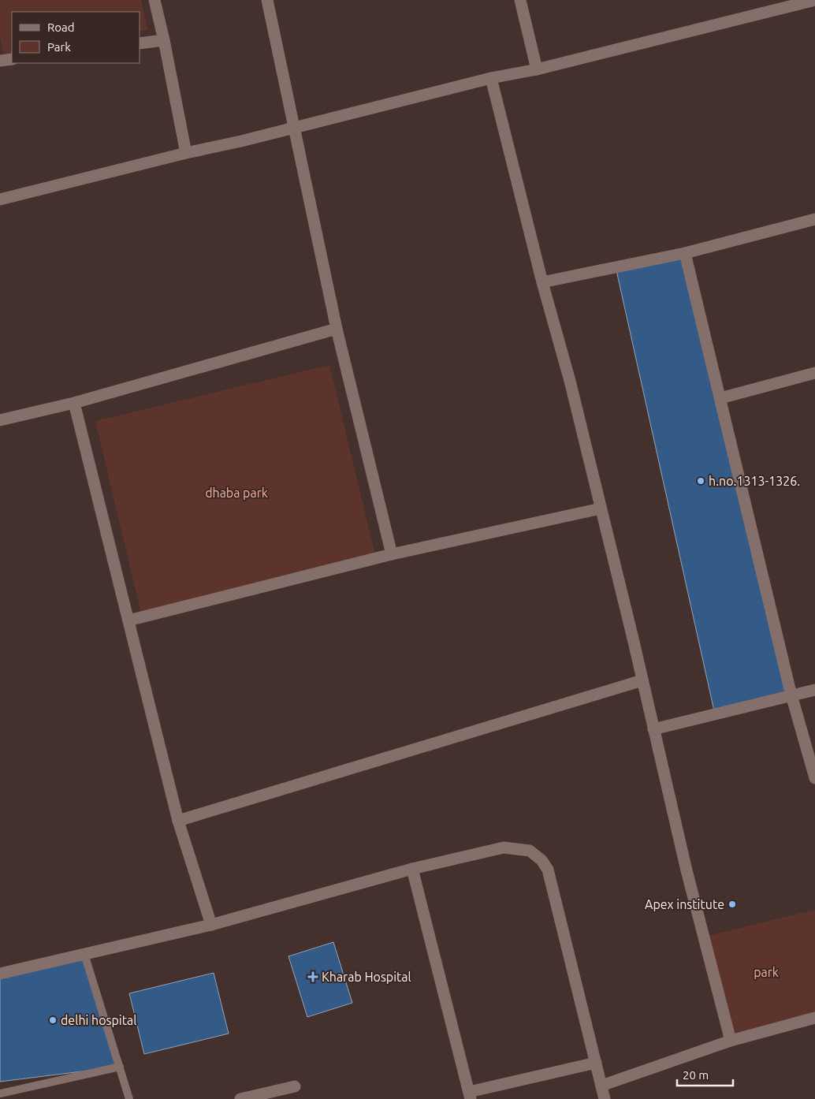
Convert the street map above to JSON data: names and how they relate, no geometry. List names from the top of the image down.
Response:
{
  "parks": ["dhaba park", "park"],
  "places": {
    "other": ["h.no.1313-1326.", "Apex institute", "delhi hospital"],
    "health": ["Kharab Hospital"]
  },
  "legend": ["Road", "Park"],
  "scale_bar": "20 m"
}
